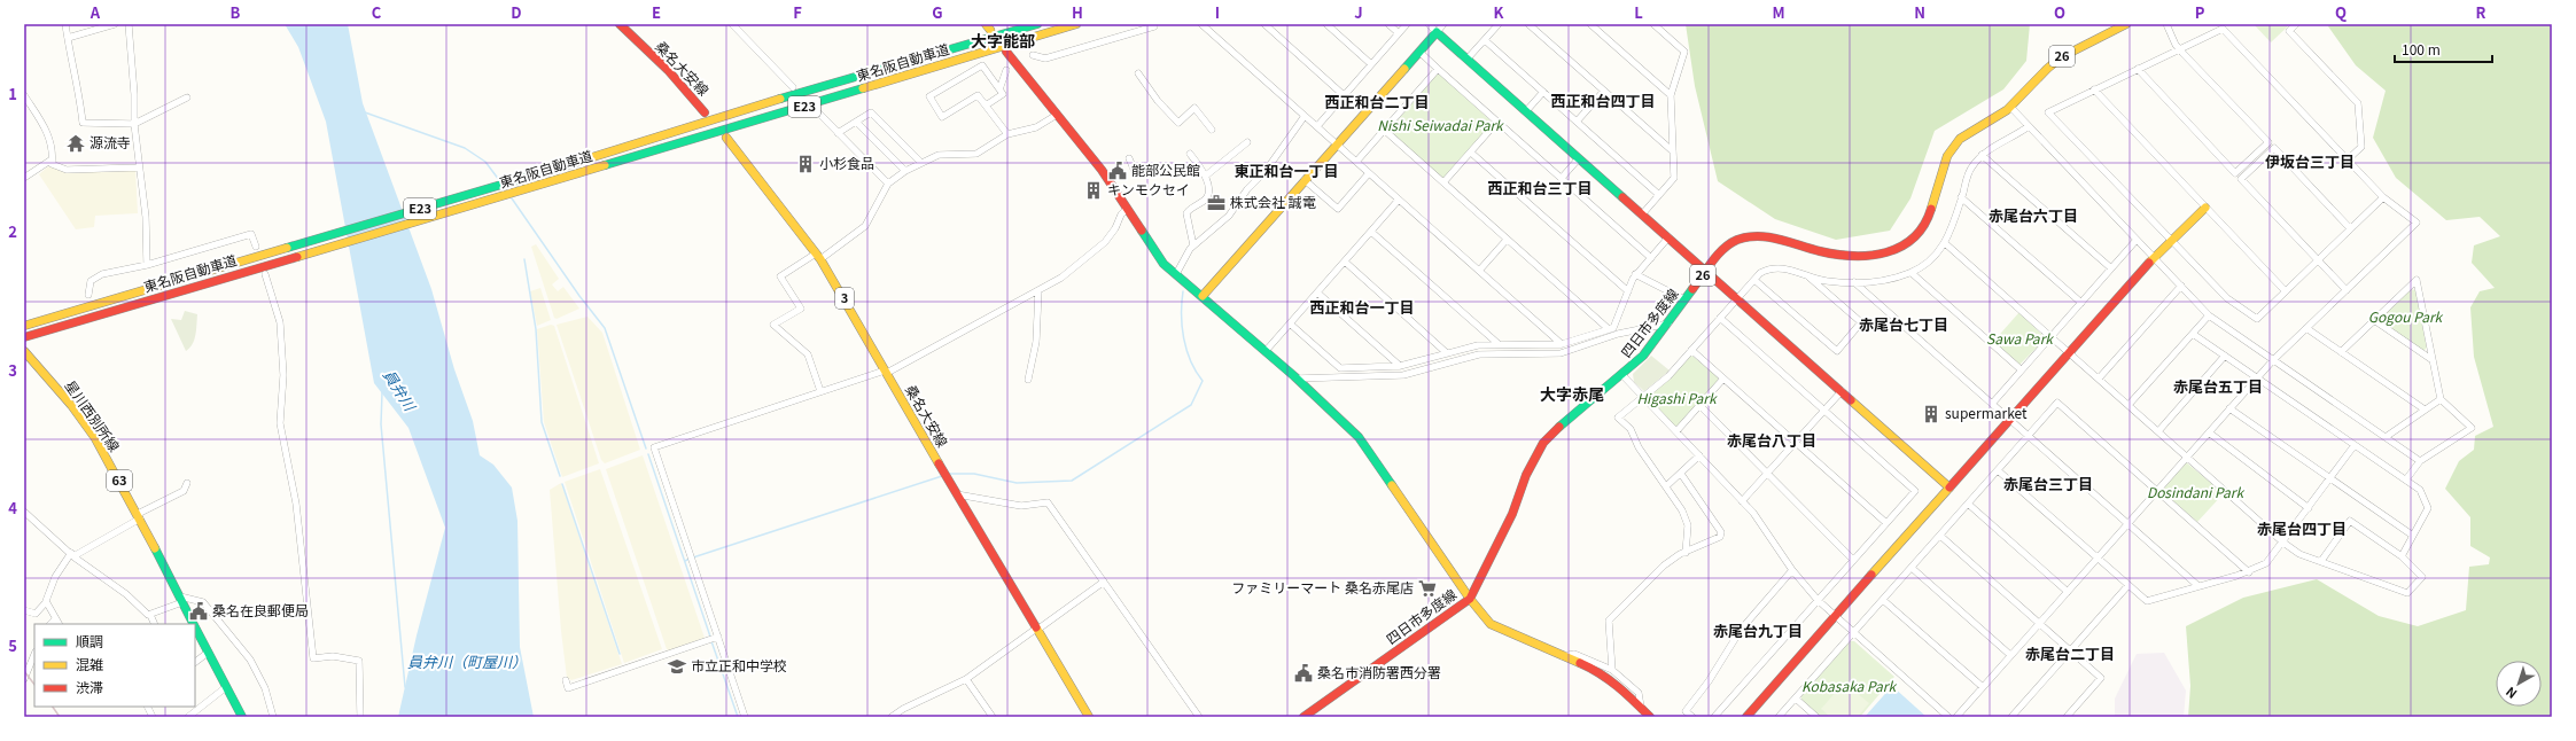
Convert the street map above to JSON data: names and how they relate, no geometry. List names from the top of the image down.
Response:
{
  "streets": {
    "main road": [
      "26",
      "東名阪自動車道",
      "桑名大安線",
      "E23",
      "3",
      "四日市多度線",
      "星川西別所線",
      "63"
    ]
  },
  "districts": [
    "大字能部",
    "西正和台四丁目",
    "西正和台二丁目",
    "伊坂台三丁目",
    "東正和台一丁目",
    "西正和台三丁目",
    "赤尾台六丁目",
    "西正和台一丁目",
    "赤尾台七丁目",
    "赤尾台五丁目",
    "大字赤尾",
    "赤尾台八丁目",
    "赤尾台三丁目",
    "赤尾台四丁目",
    "赤尾台九丁目",
    "赤尾台二丁目"
  ],
  "water": ["員弁川", "員弁川（町屋川）"],
  "parks": [
    "Nishi Seiwadai Park",
    "Gogou Park",
    "Sawa Park",
    "Higashi Park",
    "Dosindani Park",
    "Kobasaka Park"
  ],
  "places": {
    "temple": ["源流寺"],
    "building": ["小杉食品", "キンモクセイ", "supermarket"],
    "public building": ["能部公民館", "桑名在良郵便局", "桑名市消防署西分署"],
    "office": ["株式会社 誠電"],
    "supermarket": ["ファミリーマート 桑名赤尾店"],
    "school or university": ["市立正和中学校"]
  },
  "legend": ["順調", "混雑", "渋滞"],
  "scale_bar": "100 m",
  "north": "bottom left",
  "grid": {
    "columns": [
      "A",
      "B",
      "C",
      "D",
      "E",
      "F",
      "G",
      "H",
      "I",
      "J",
      "K",
      "L",
      "M",
      "N",
      "O",
      "P",
      "Q",
      "R"
    ],
    "rows": [
      "1",
      "2",
      "3",
      "4",
      "5"
    ]
  }
}
